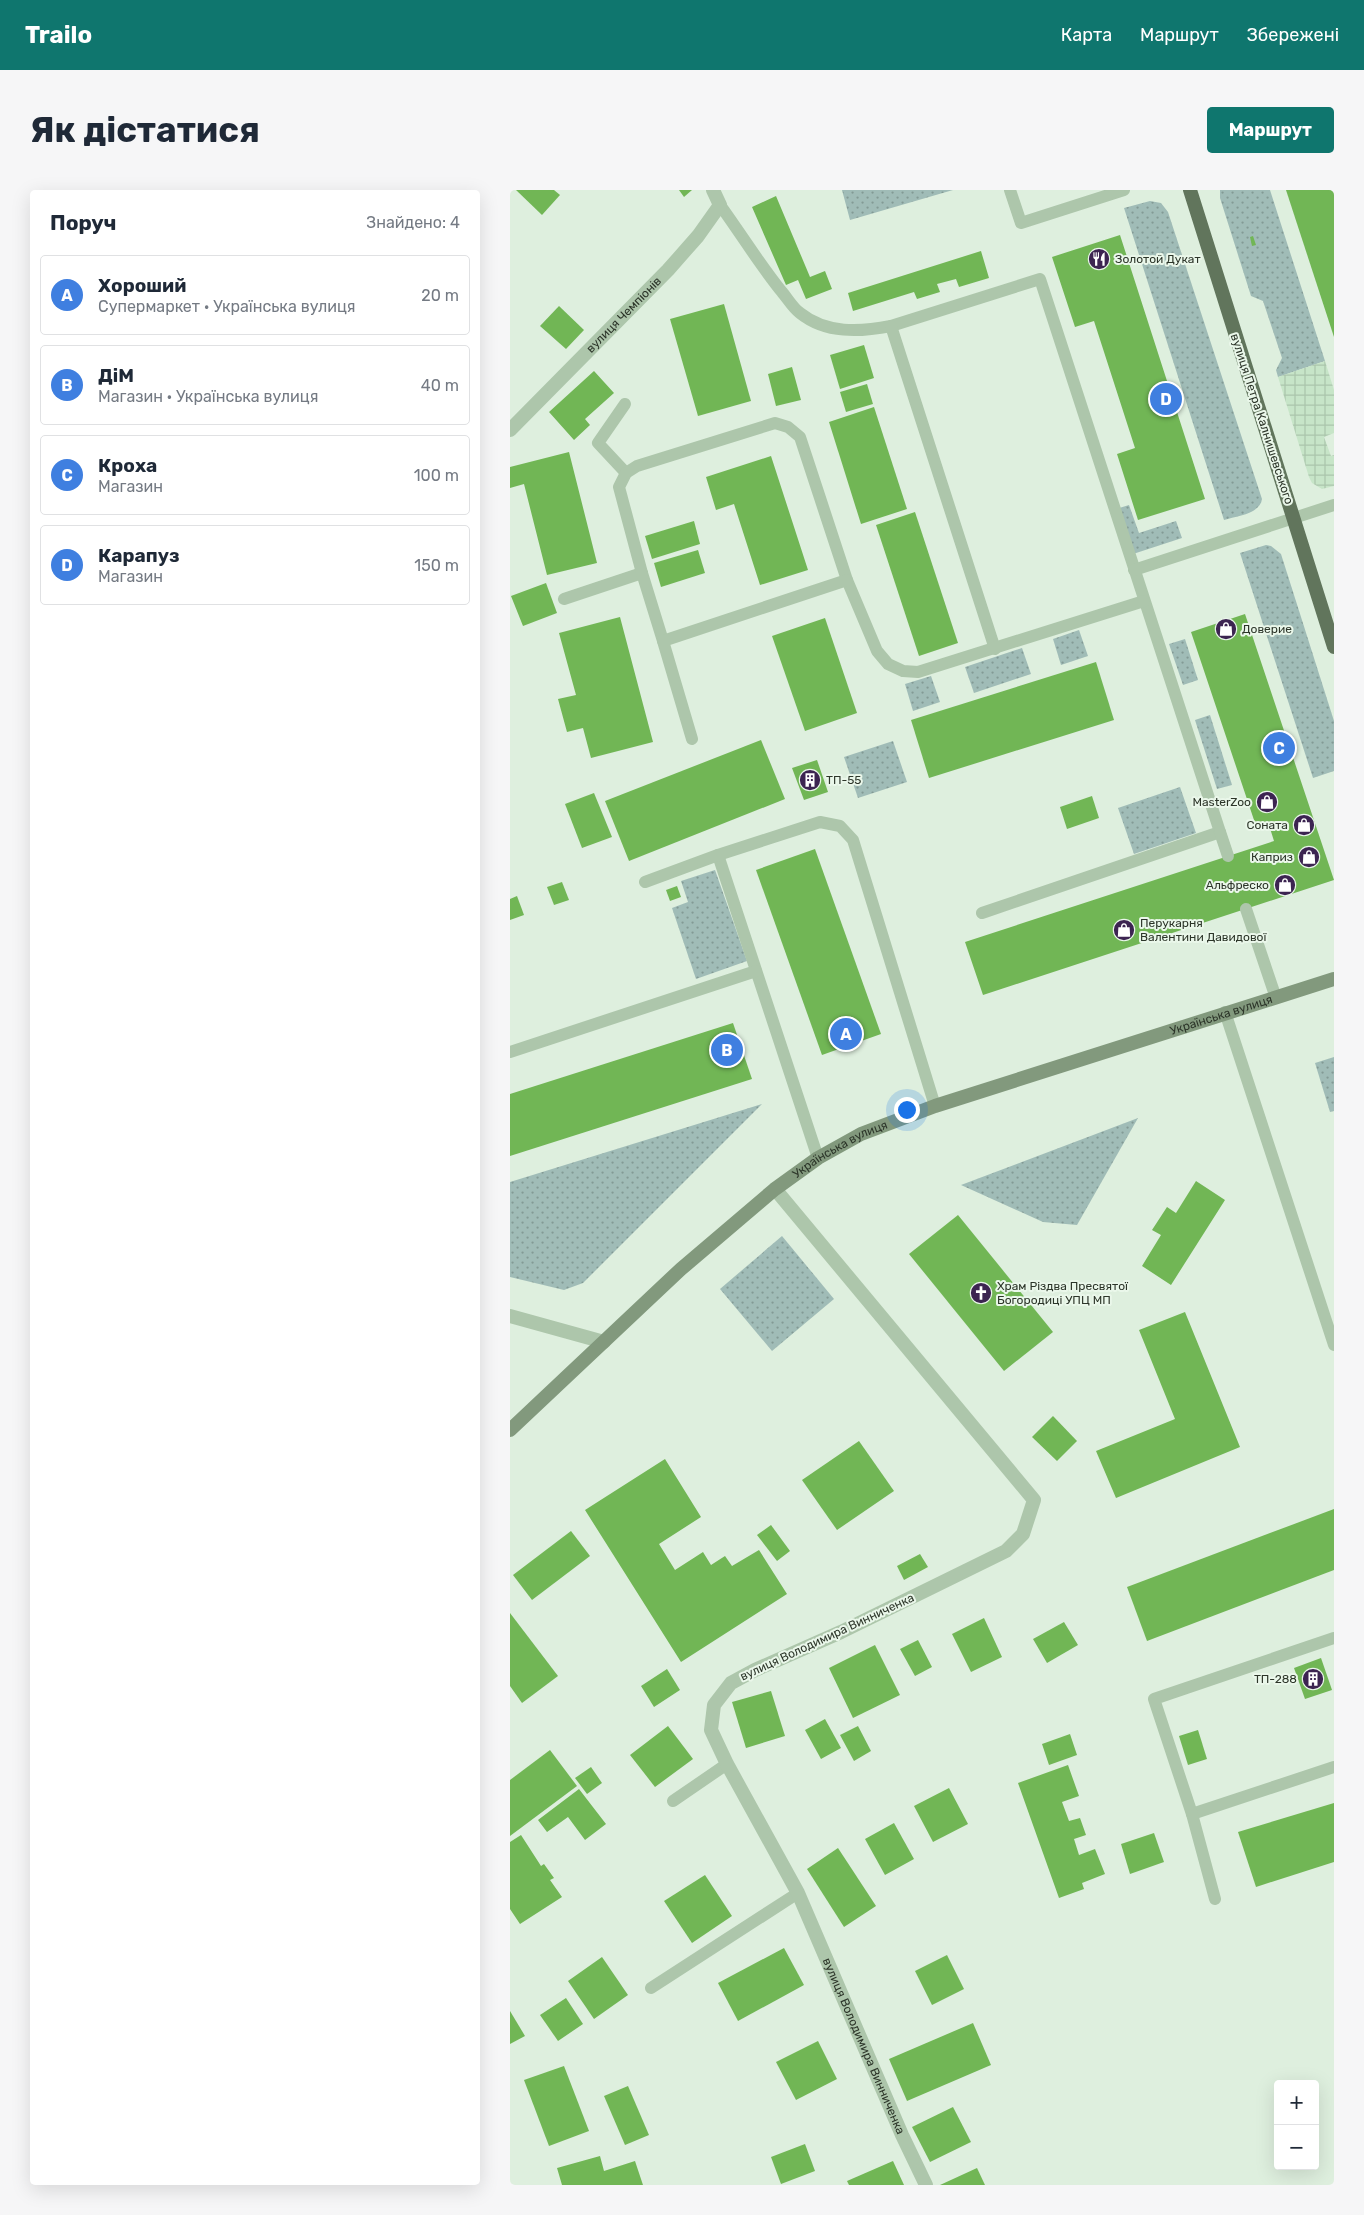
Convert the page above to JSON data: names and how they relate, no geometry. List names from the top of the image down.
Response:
{
  "streets": {
    "main road": ["вулиця Петра Калнишевського", "Українська вулиця"],
    "street": ["вулиця Чемпіонів", "вулиця Володимира Винниченка"]
  },
  "crossings": [
    ["Українська вулиця", "вулиця Володимира Винниченка"]
  ],
  "places": {
    "restaurant": ["Золотой Дукат"],
    "shop": [
      "Доверие",
      "MasterZoo",
      "Соната",
      "Каприз",
      "Альфреско",
      "Перукарня Валентини Давидової"
    ],
    "building": ["ТП-55", "ТП-288"],
    "church": ["Храм Різдва Пресвятої Богородиці УПЦ МП"]
  },
  "page": {
    "header": "Trailo",
    "nav": ["Карта", "Маршрут", "Збережені"],
    "buttons": "Маршрут",
    "title": "Як дістатися",
    "heading": ["Поруч", "Знайдено: 4"],
    "list": [
      {
        "mark": "A",
        "name": "Хороший",
        "note": "Супермаркет · Українська вулиця",
        "value": "20 m"
      },
      {
        "mark": "B",
        "name": "ДіМ",
        "note": "Магазин · Українська вулиця",
        "value": "40 m"
      },
      {
        "mark": "C",
        "name": "Кроха",
        "note": "Магазин",
        "value": "100 m"
      },
      {
        "mark": "D",
        "name": "Карапуз",
        "note": "Магазин",
        "value": "150 m"
      }
    ],
    "pins": [
      "D",
      "C",
      "A",
      "B"
    ],
    "map_buttons": ["+", "−"]
  }
}
